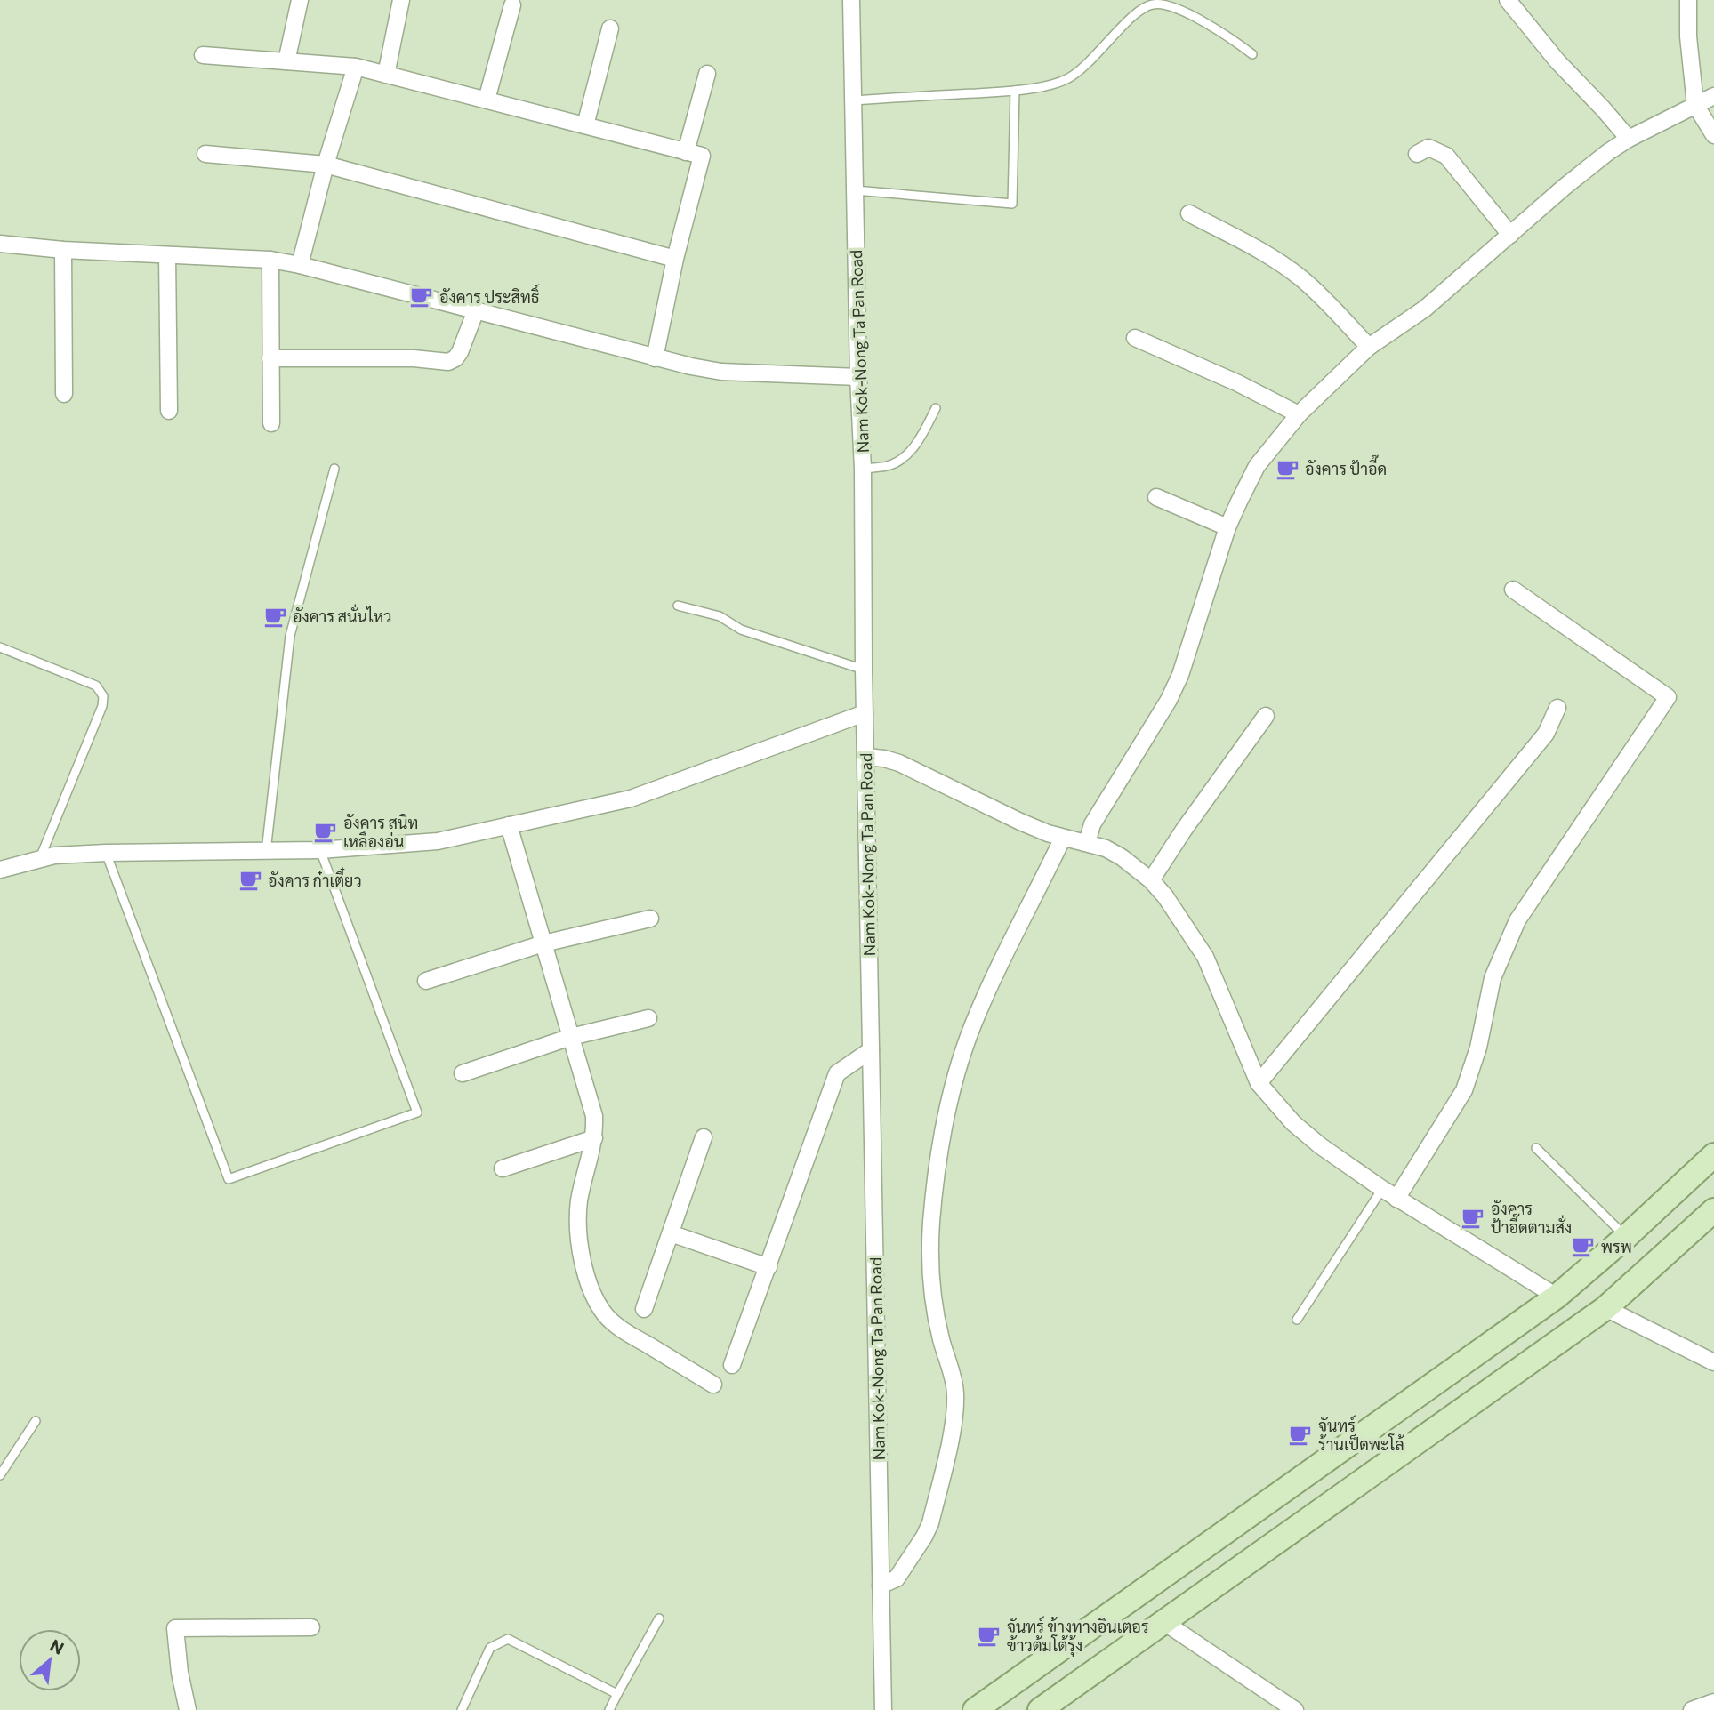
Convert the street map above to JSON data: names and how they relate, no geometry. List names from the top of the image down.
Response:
{
  "streets": {
    "street": ["Nam Kok-Nong Ta Pan Road"]
  },
  "places": {
    "cafe": [
      "อังคาร ประสิทธิ์",
      "อังคาร ป้าอี๊ด",
      "อังคาร สนั่นไหว",
      "อังคาร สนิท เหลืองอ่น",
      "อังคาร ก๋าเตี๋ยว",
      "อังคาร ป้าอี๊ดตามสั่ง",
      "พรพ",
      "จันทร์ ร้านเป็ดพะโล้",
      "จันทร์ ข้างทางอินเตอร ข้าวต้มโต้รุ้ง"
    ]
  },
  "north": "top right"
}
